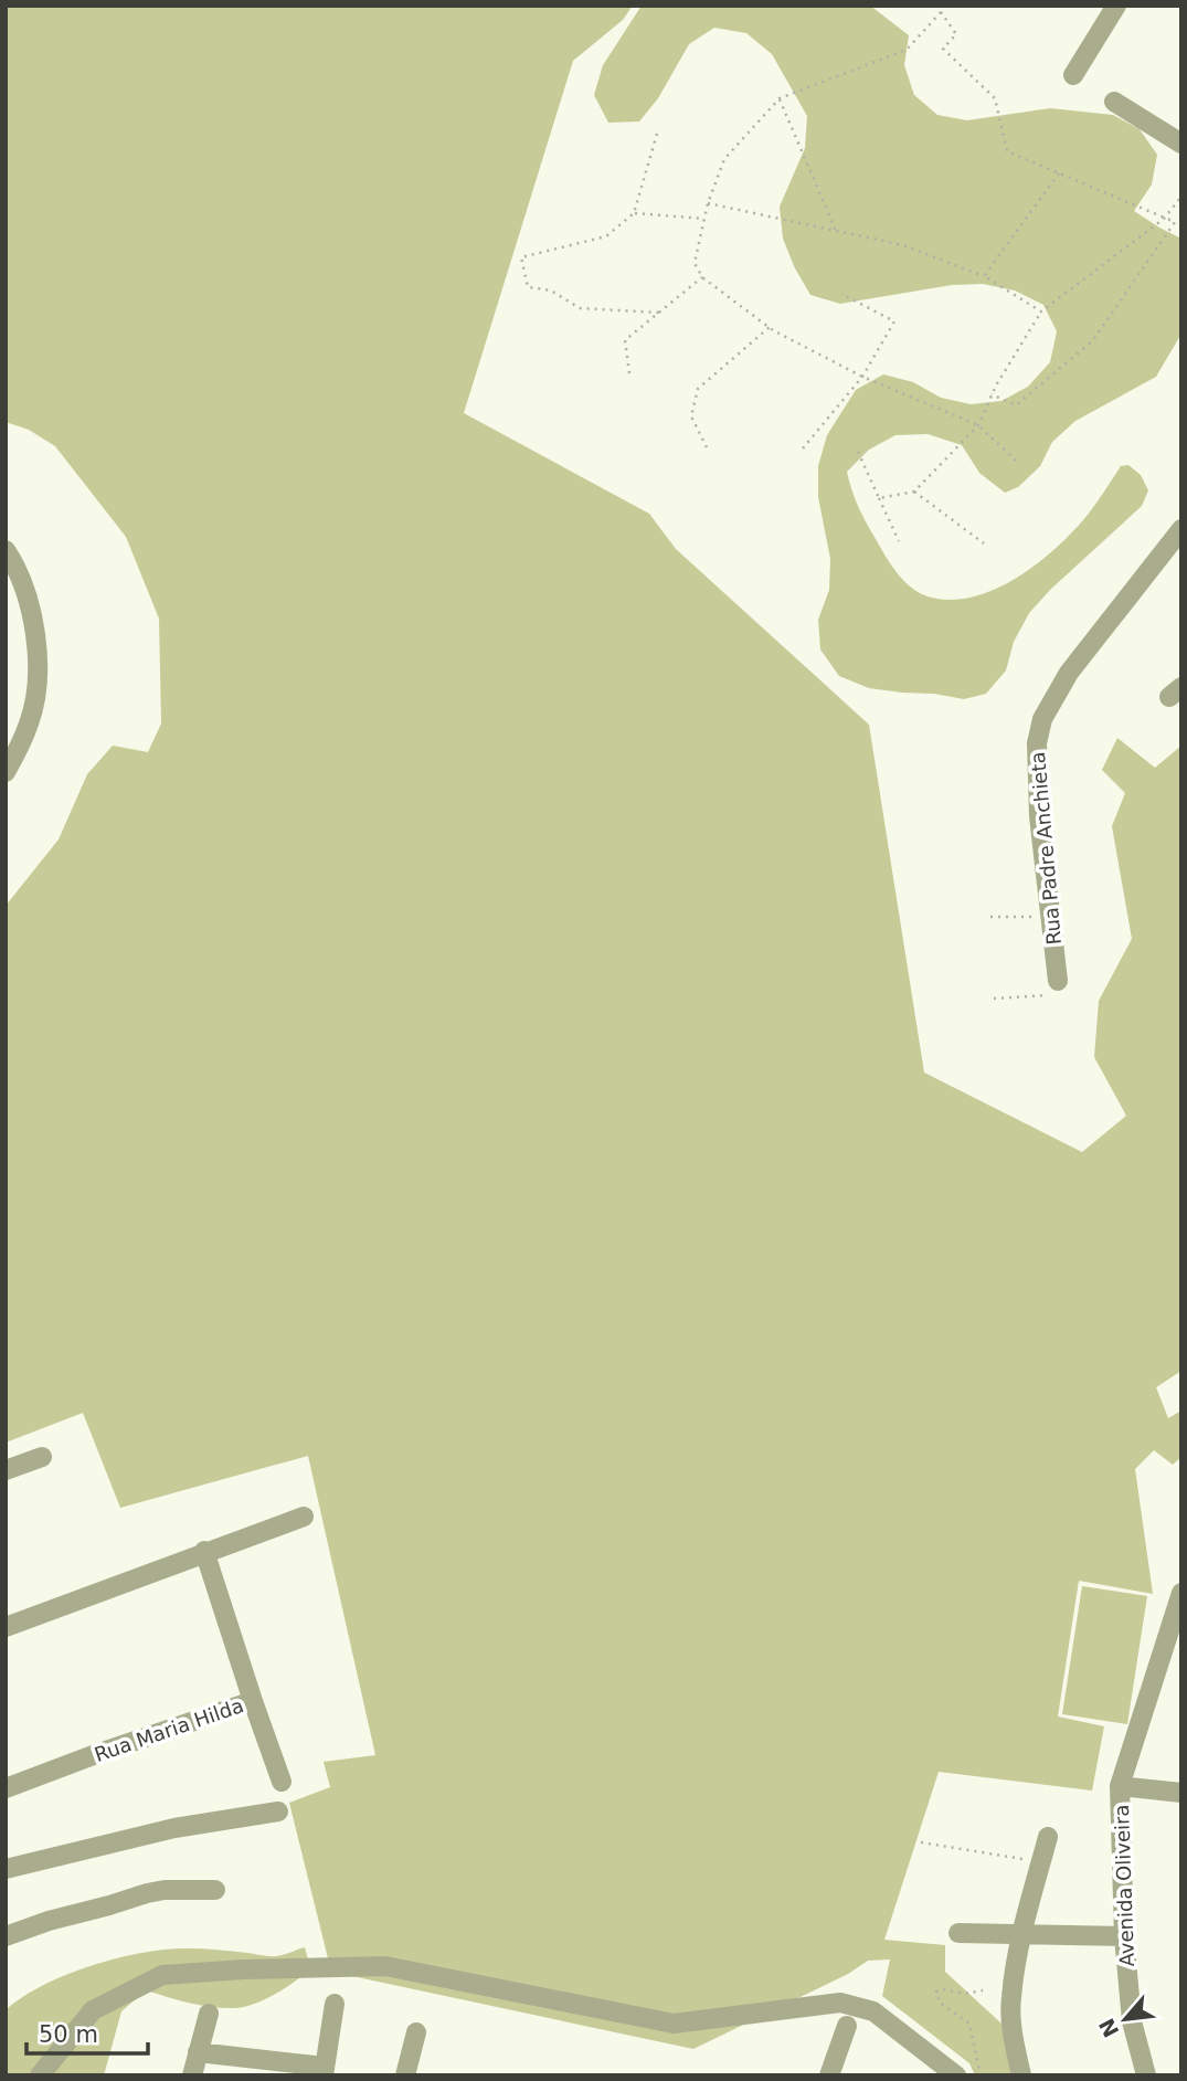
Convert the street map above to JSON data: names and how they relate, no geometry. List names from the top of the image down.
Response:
{
  "streets": {
    "street": ["Rua Padre Anchieta", "Rua Maria Hilda", "Avenida Oliveira"]
  },
  "scale_bar": "50 m",
  "north": "bottom left"
}
